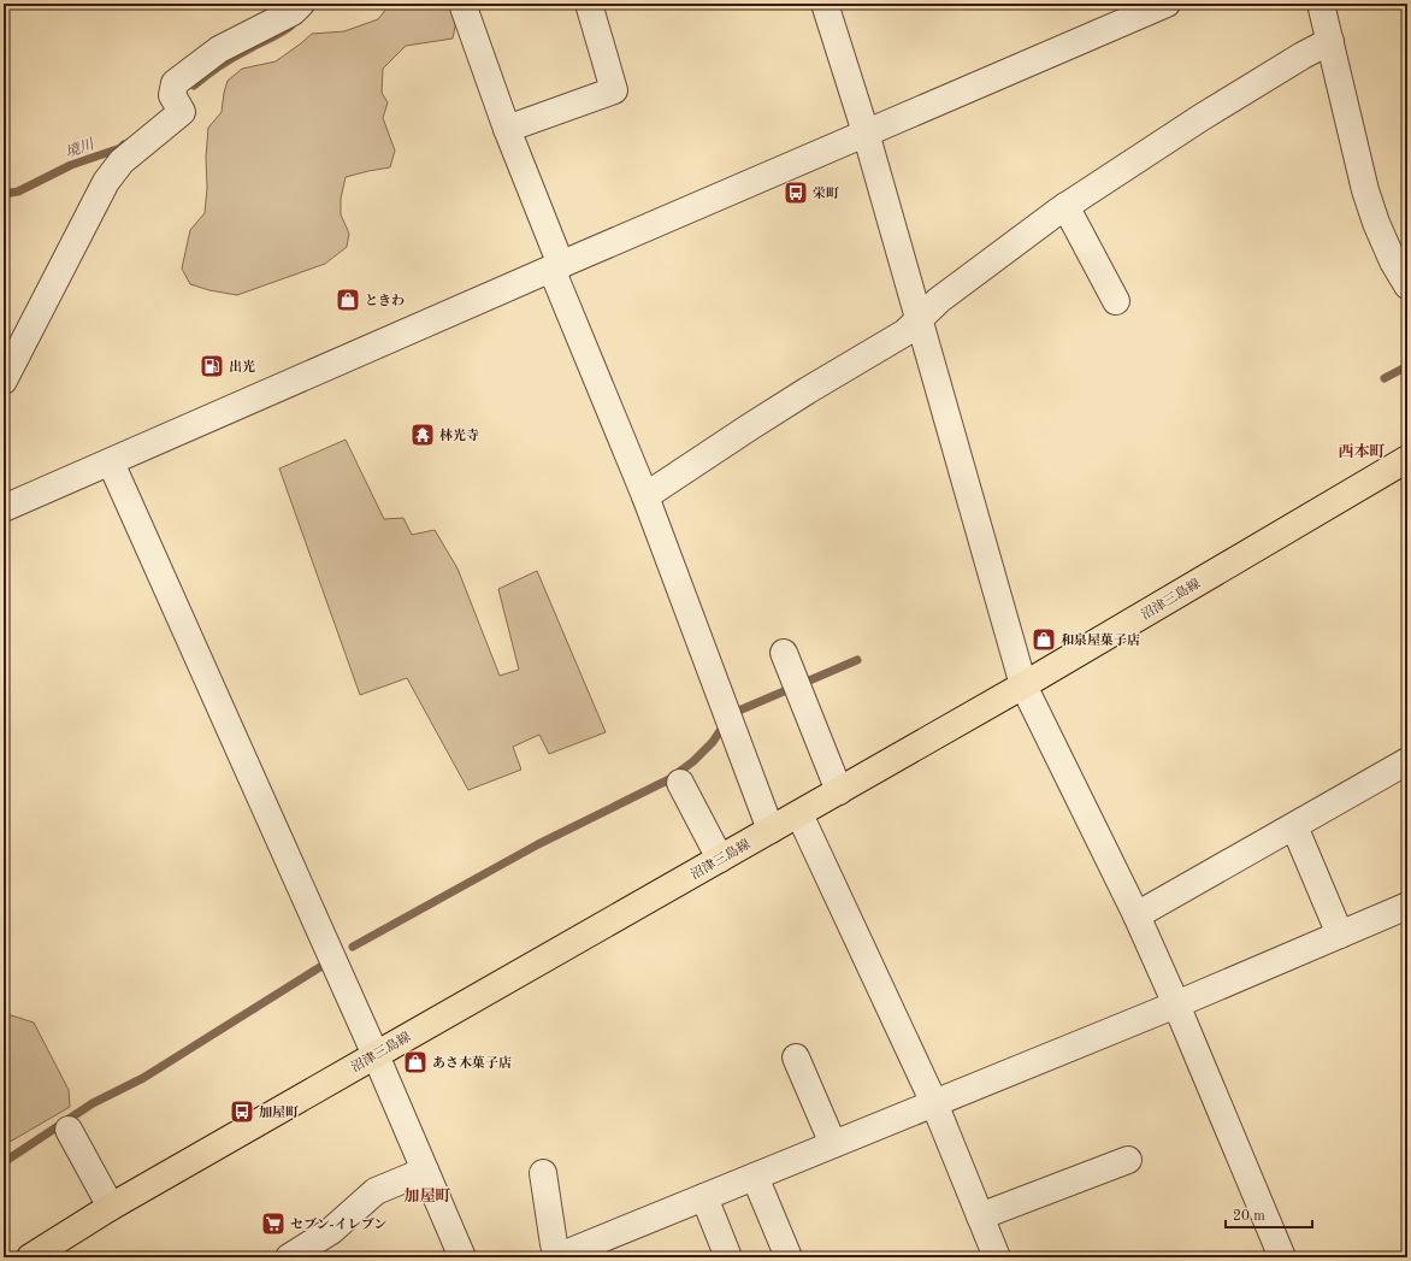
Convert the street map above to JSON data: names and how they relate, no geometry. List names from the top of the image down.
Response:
{
  "streets": {
    "main road": ["沼津三島線"]
  },
  "districts": ["西本町", "加屋町"],
  "water": ["境川"],
  "places": {
    "bus stop": ["栄町", "加屋町"],
    "shop": ["ときわ", "和泉屋菓子店", "あさ木菓子店"],
    "fuel station": ["出光"],
    "temple": ["林光寺"],
    "supermarket": ["セブン-イレブン"]
  },
  "scale_bar": "20 m"
}
